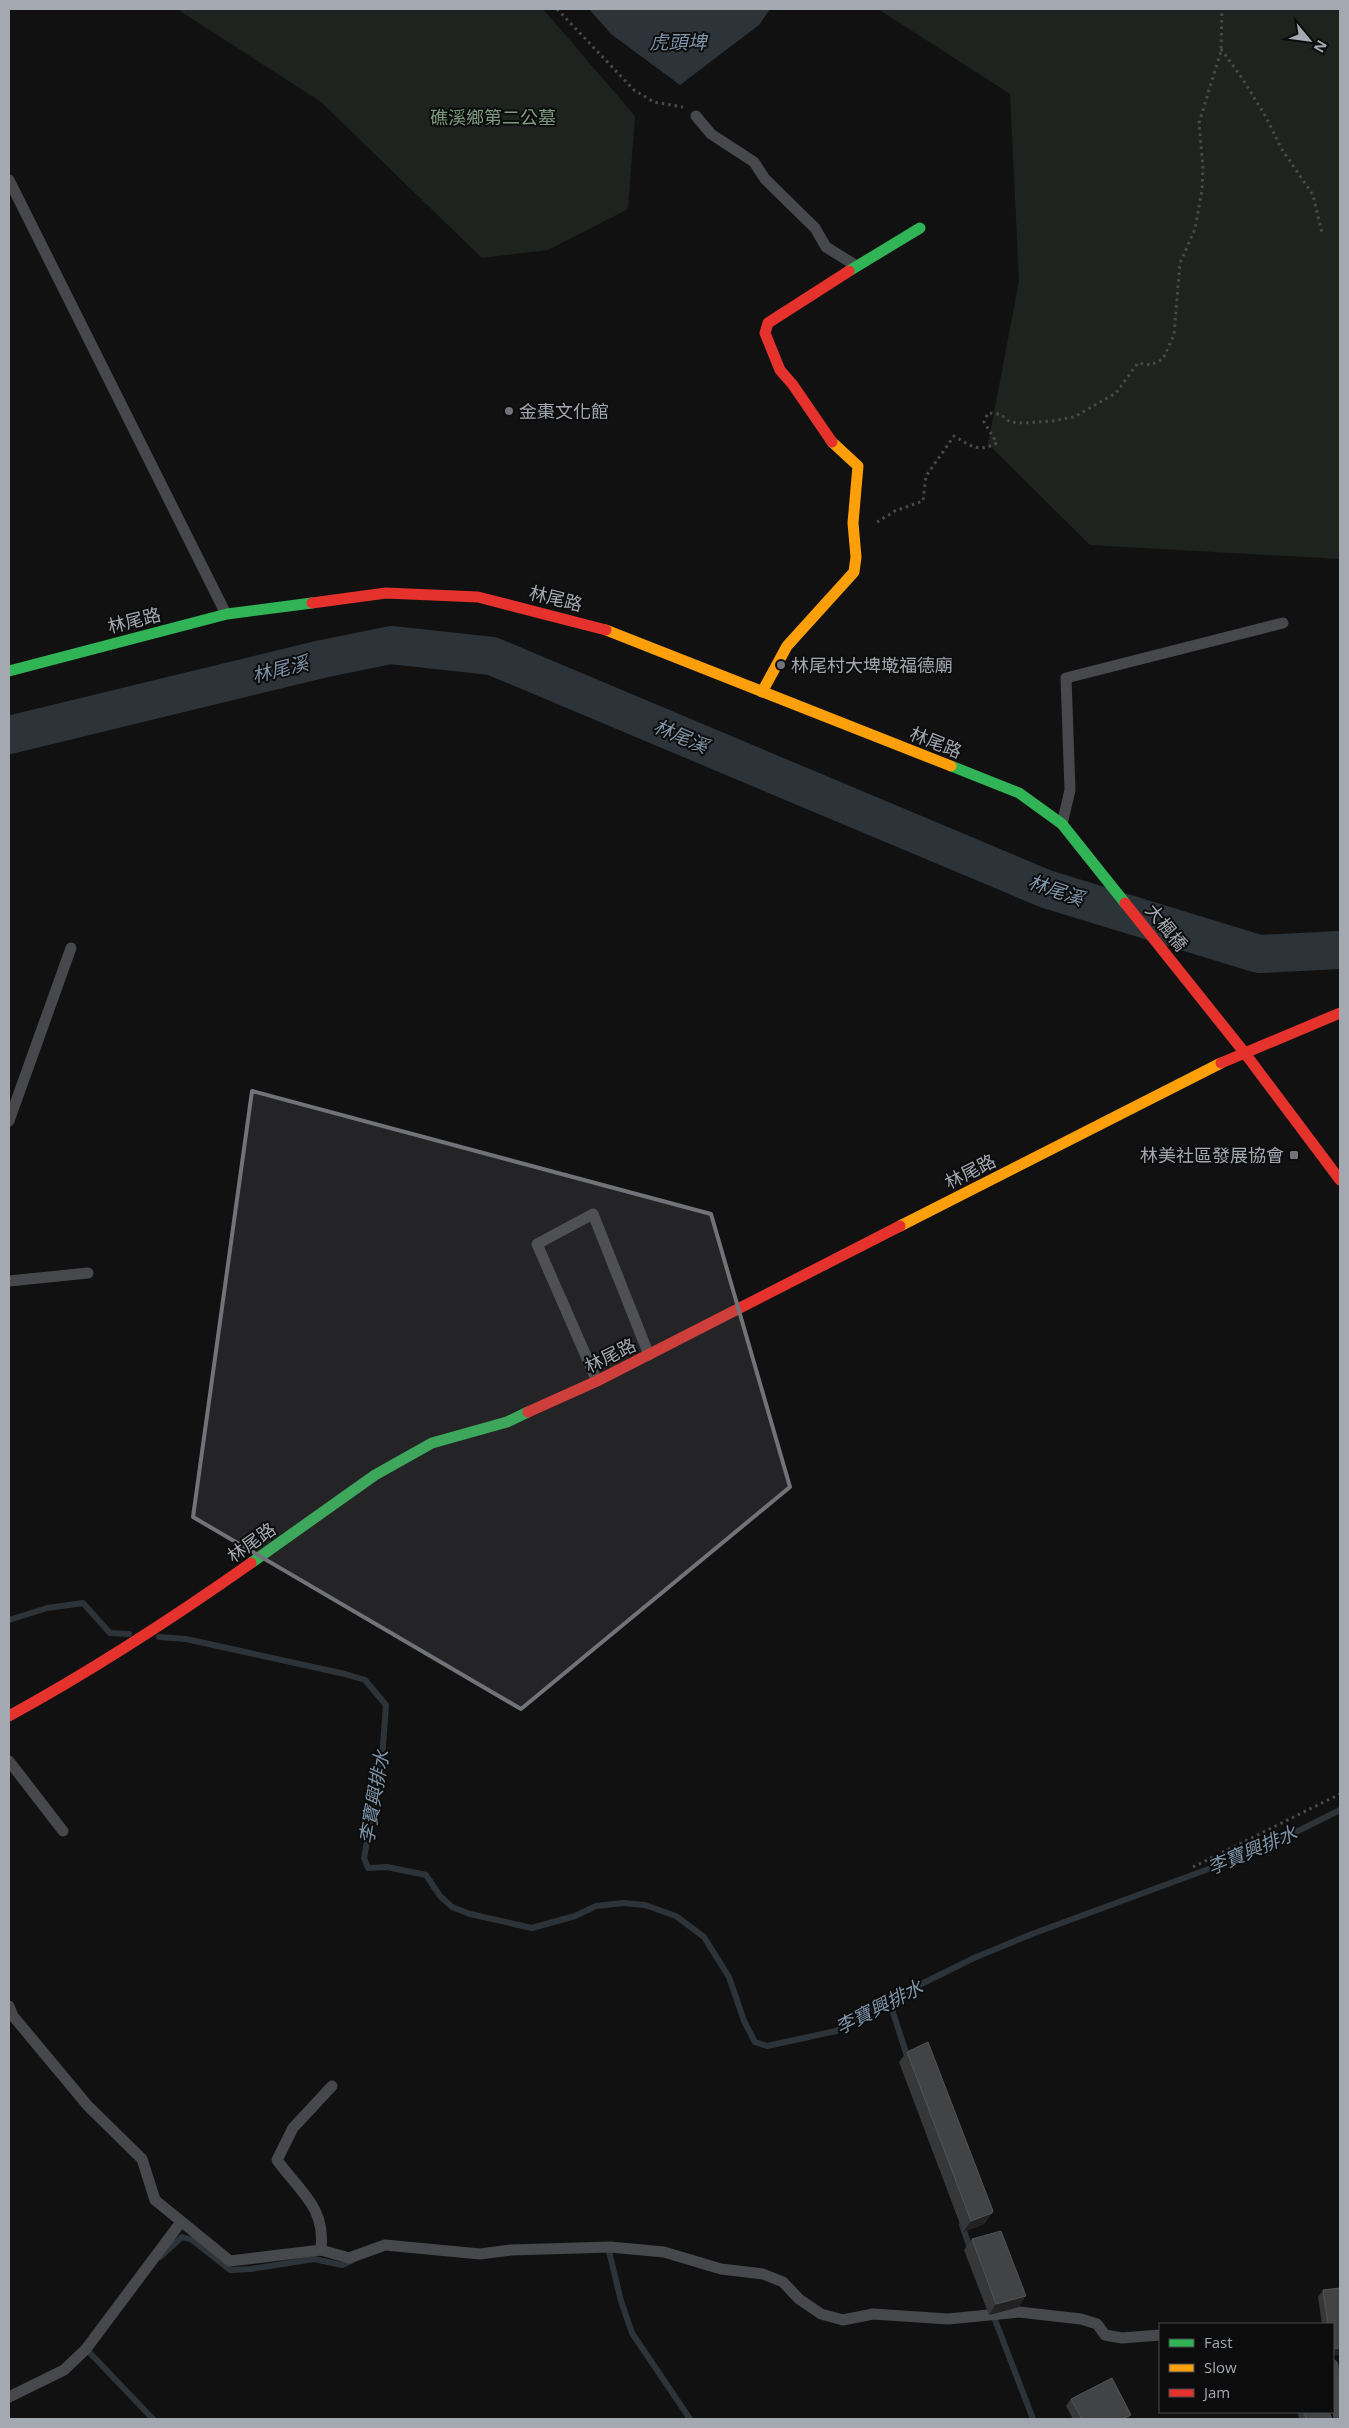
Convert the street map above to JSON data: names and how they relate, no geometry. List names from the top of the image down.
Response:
{
  "streets": {
    "street": ["林尾路", "大楓橋"]
  },
  "crossings": [
    ["林尾路", "大楓橋"]
  ],
  "water": ["虎頭埤", "林尾溪", "李寶興排水"],
  "parks": ["礁溪鄉第二公墓"],
  "places": {
    "other": ["金棗文化館", "林尾村大埤墘福德廟"],
    "transit": ["林美社區發展協會"]
  },
  "legend": ["Fast", "Slow", "Jam"],
  "north": "bottom right"
}
